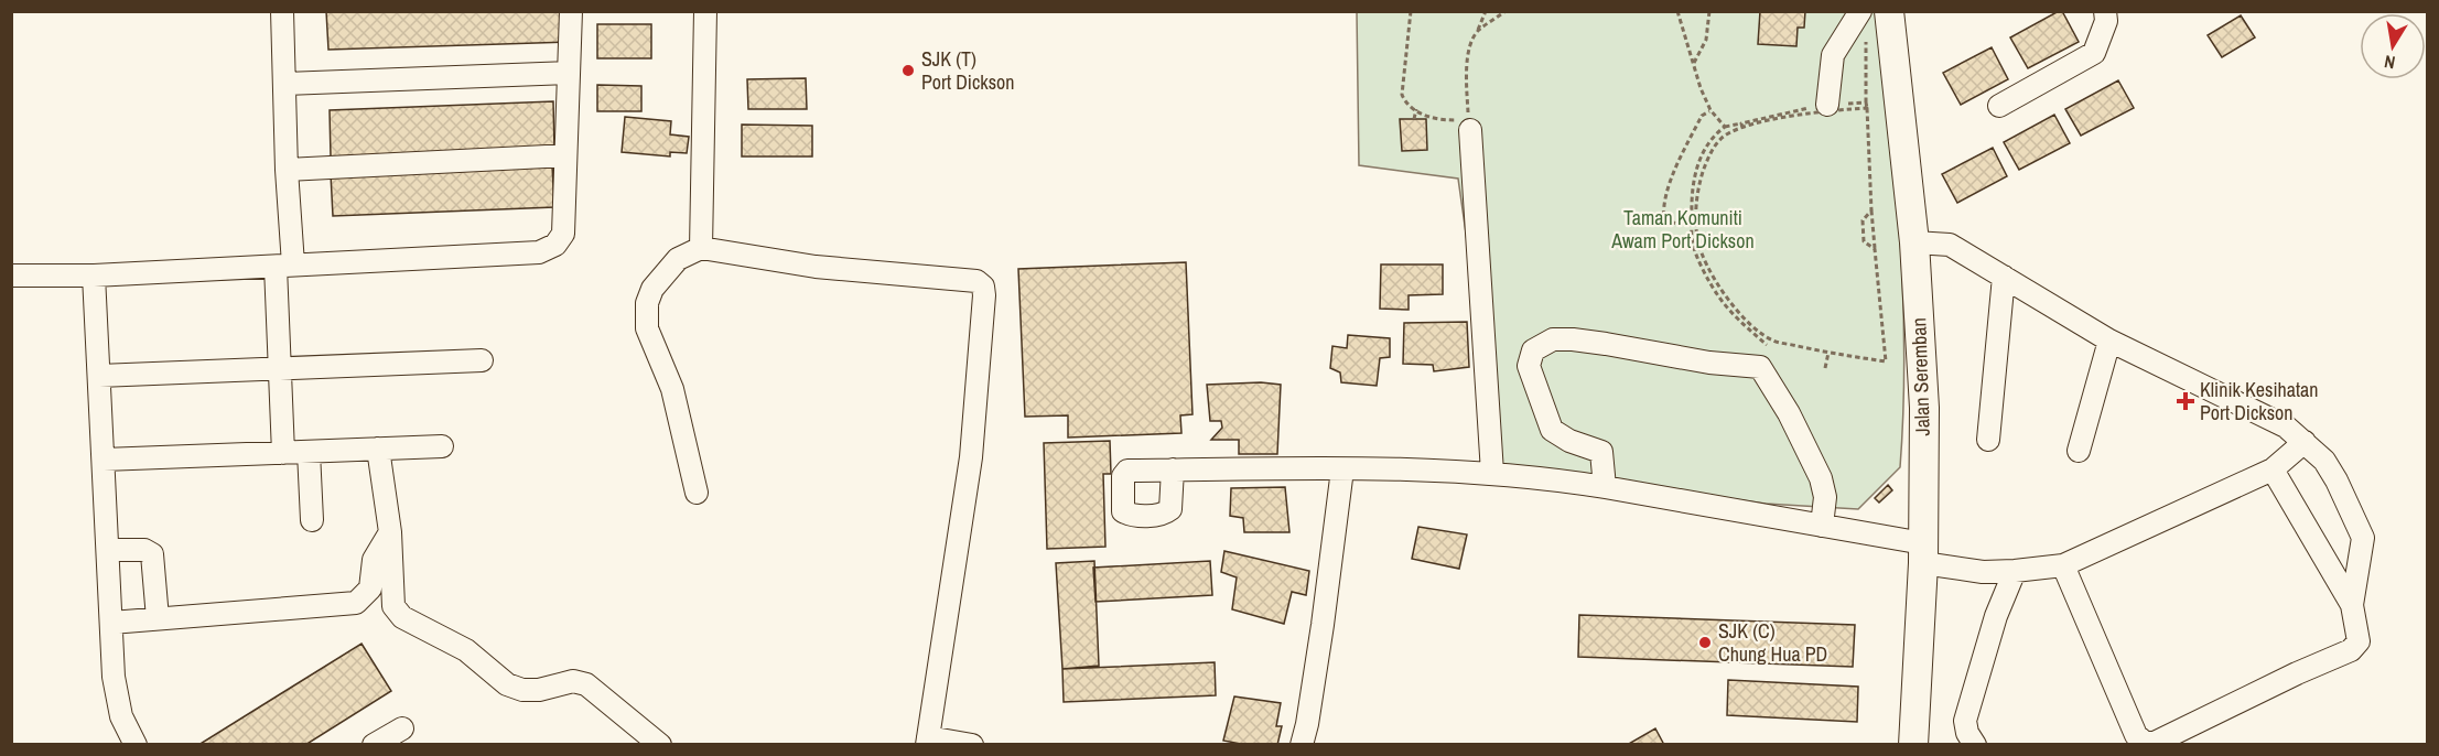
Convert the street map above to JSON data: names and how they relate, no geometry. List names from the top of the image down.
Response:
{
  "streets": {
    "main road": ["Jalan Seremban"]
  },
  "parks": ["Taman Komuniti Awam Port Dickson"],
  "places": {
    "other": ["SJK (T) Port Dickson", "SJK (C) Chung Hua PD"],
    "health": ["Klinik Kesihatan Port Dickson"]
  },
  "north": "bottom"
}
